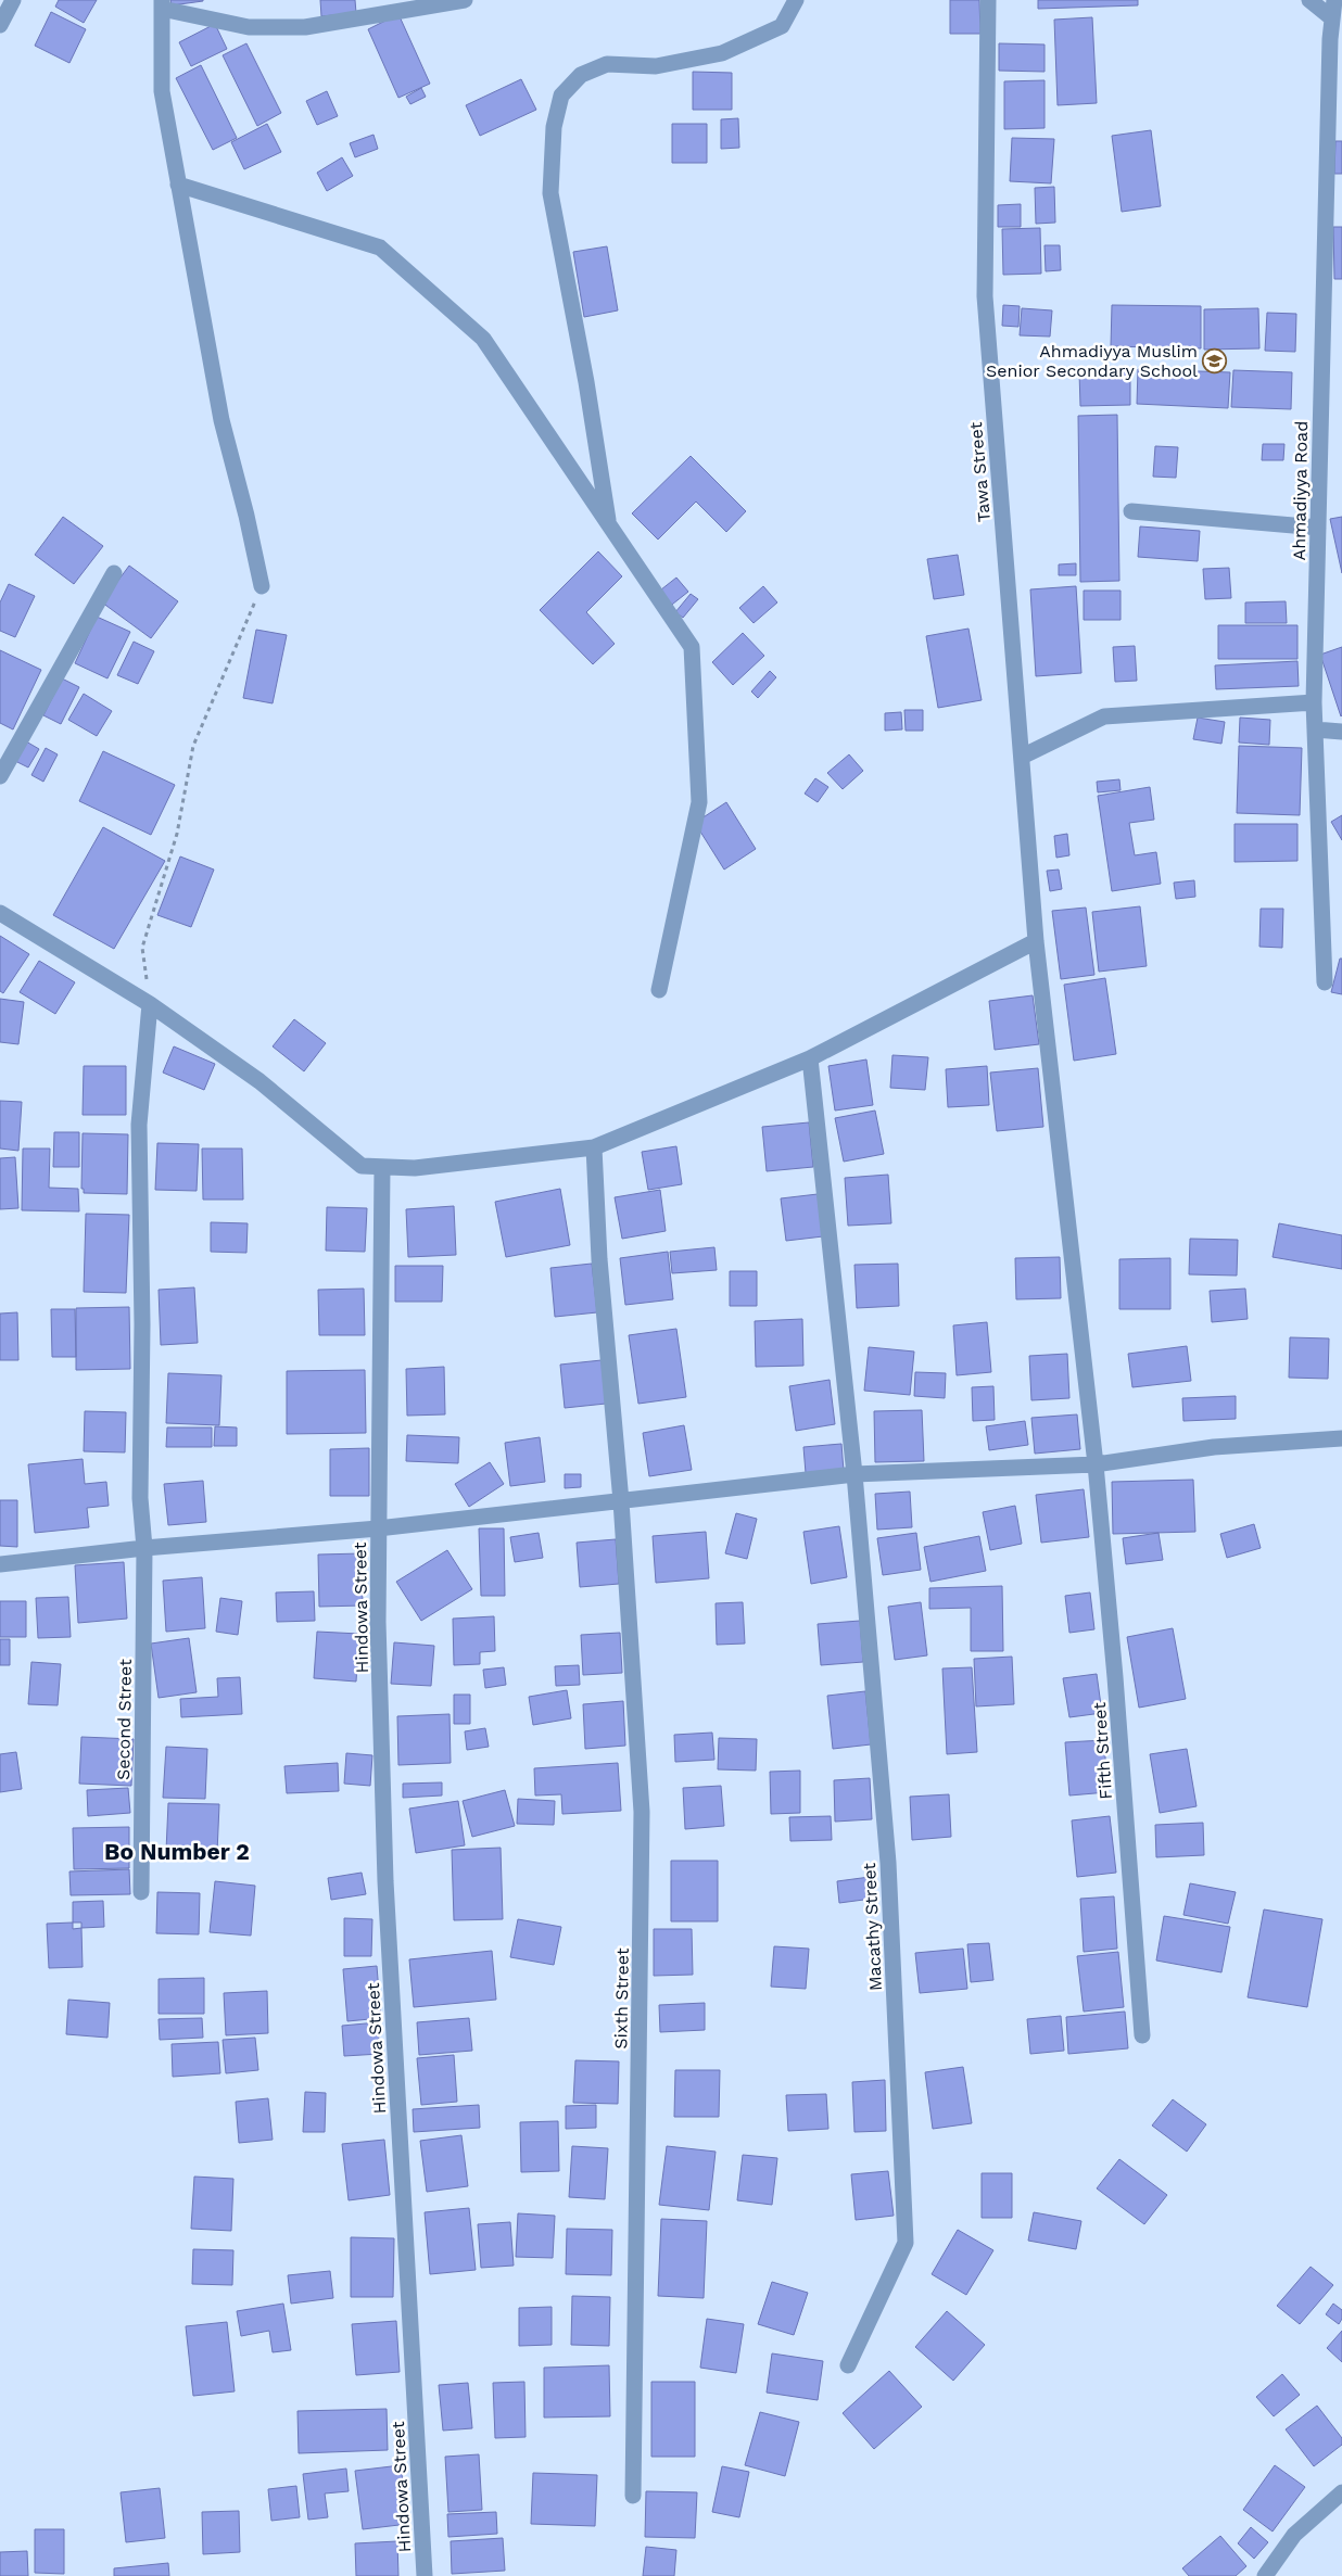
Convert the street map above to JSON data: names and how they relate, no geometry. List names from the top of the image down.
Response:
{
  "streets": {
    "street": [
      "Tawa Street",
      "Ahmadiyya Road",
      "Hindowa Street",
      "Second Street",
      "Fifth Street",
      "Macathy Street",
      "Sixth Street"
    ]
  },
  "crossings": [
    ["Tawa Street", "Fifth Street"]
  ],
  "districts": ["Bo Number 2"],
  "places": {
    "school or university": ["Ahmadiyya Muslim Senior Secondary School"]
  }
}
